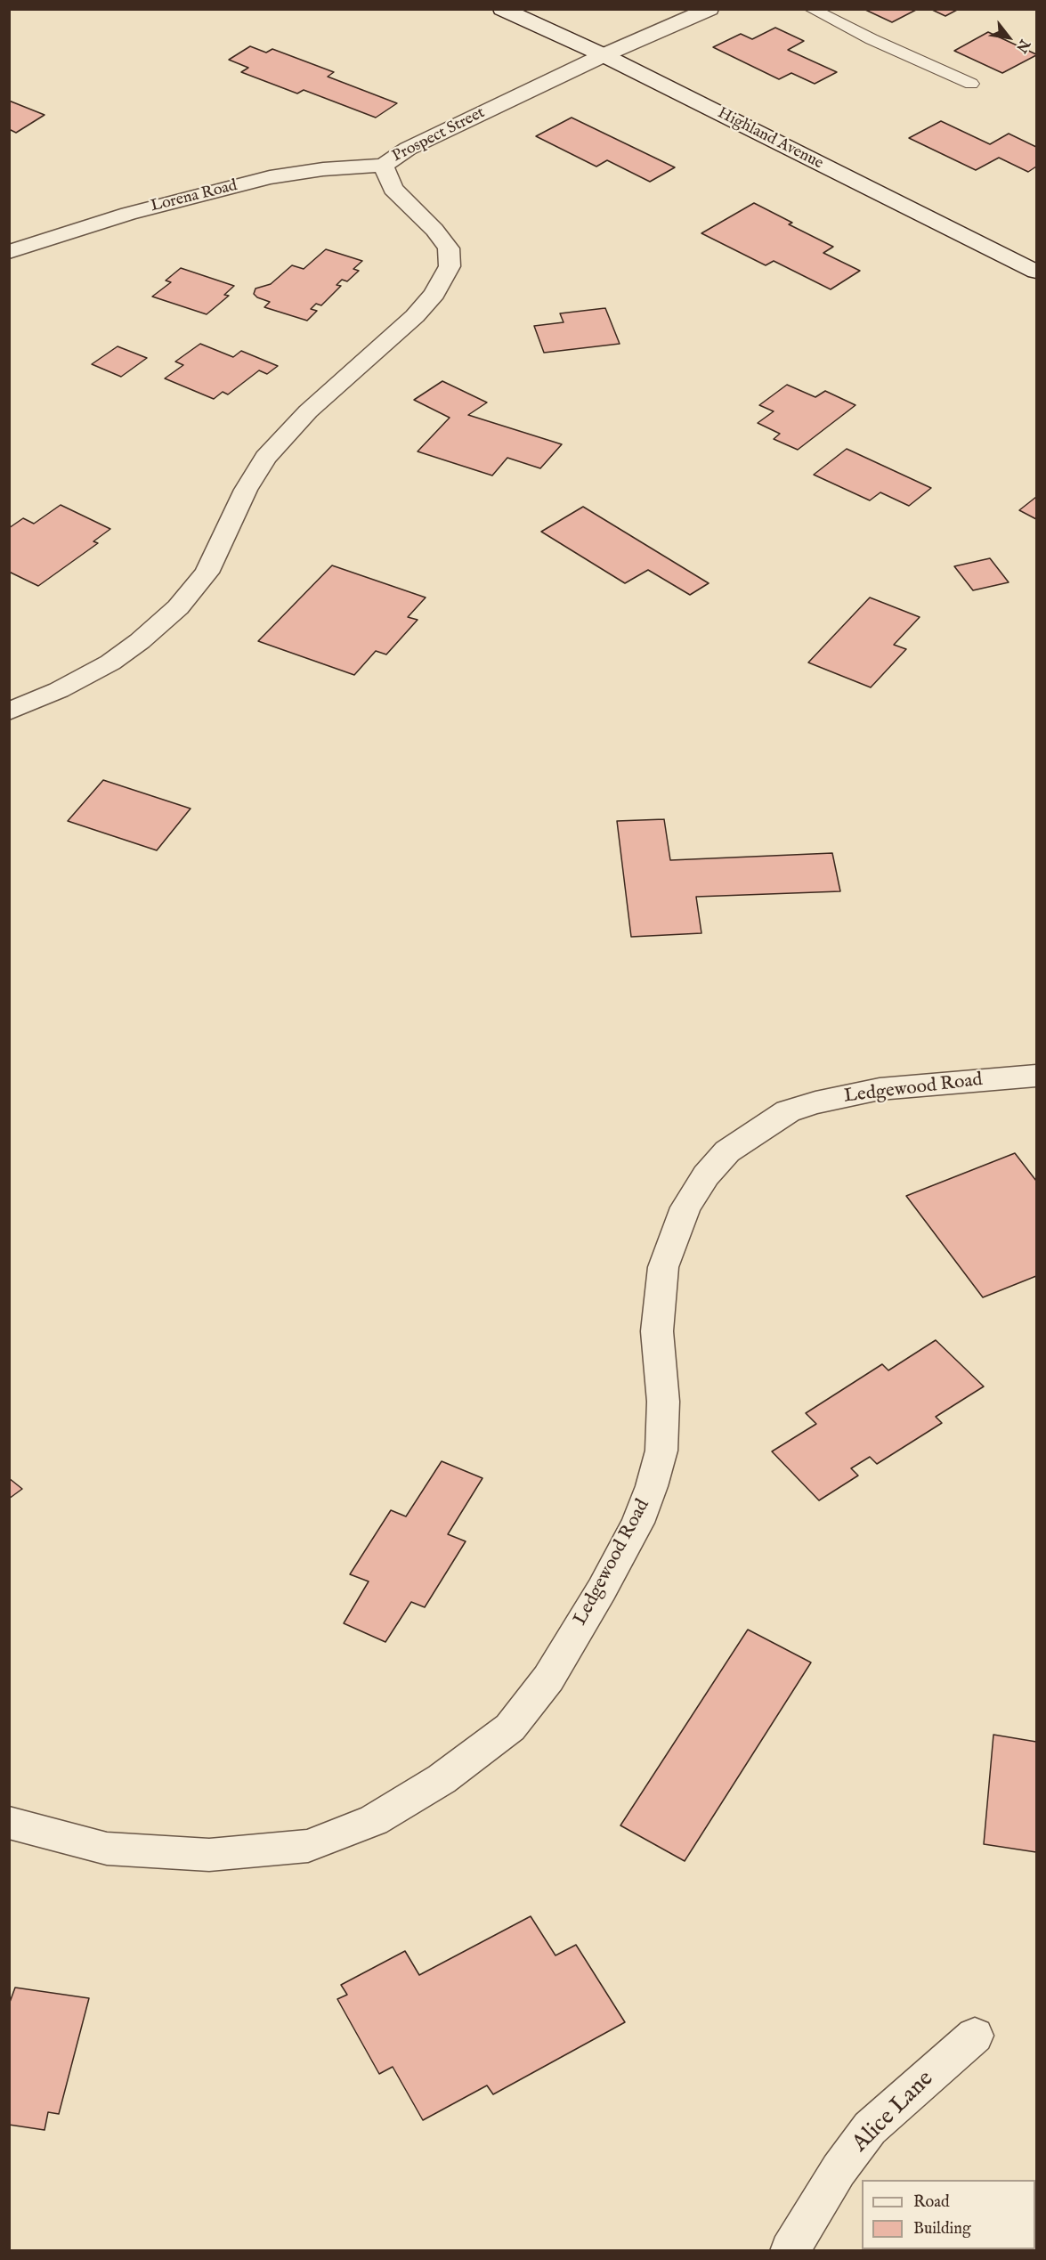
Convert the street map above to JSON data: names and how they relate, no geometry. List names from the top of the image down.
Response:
{
  "streets": {
    "street": [
      "Prospect Street",
      "Highland Avenue",
      "Lorena Road",
      "Ledgewood Road",
      "Alice Lane"
    ]
  },
  "crossings": [
    ["Prospect Street", "Highland Avenue"],
    ["Prospect Street", "Lorena Road"]
  ],
  "legend": ["Road", "Building"],
  "north": "bottom right"
}
